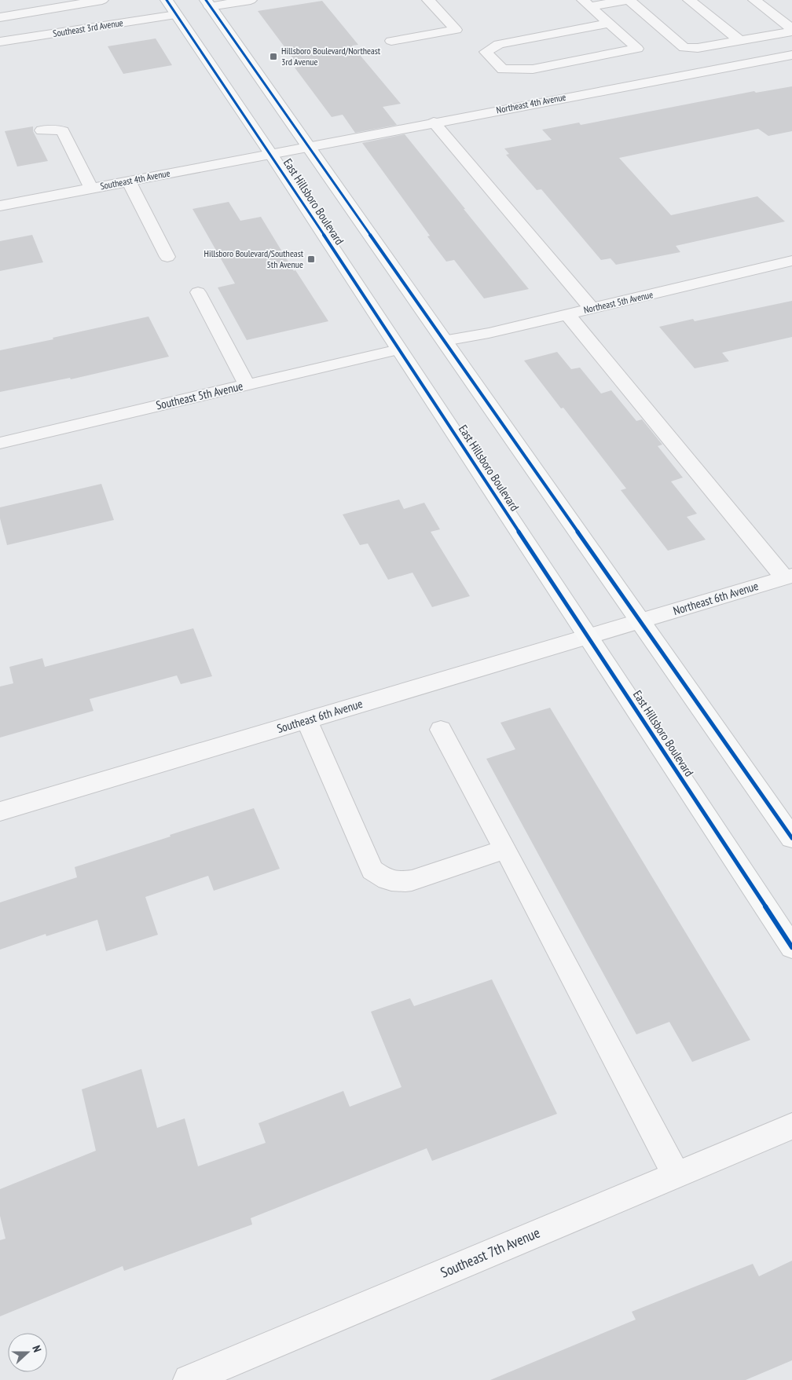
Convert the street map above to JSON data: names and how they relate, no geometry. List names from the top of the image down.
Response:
{
  "streets": {
    "main road": ["East Hillsboro Boulevard"],
    "street": [
      "Southeast 3rd Avenue",
      "Northeast 4th Avenue",
      "Southeast 4th Avenue",
      "Northeast 5th Avenue",
      "Southeast 5th Avenue",
      "Northeast 6th Avenue",
      "Southeast 6th Avenue",
      "Southeast 7th Avenue"
    ]
  },
  "crossings": [
    ["Southeast 3rd Avenue", "East Hillsboro Boulevard"],
    ["Northeast 4th Avenue", "Southeast 4th Avenue"],
    ["Northeast 4th Avenue", "East Hillsboro Boulevard"],
    ["Southeast 4th Avenue", "East Hillsboro Boulevard"],
    ["East Hillsboro Boulevard", "Southeast 5th Avenue"],
    ["East Hillsboro Boulevard", "Southeast 6th Avenue"],
    ["Northeast 6th Avenue", "Southeast 6th Avenue"]
  ],
  "places": {
    "transit": ["Hillsboro Boulevard/Northeast 3rd Avenue", "Hillsboro Boulevard/Southeast 5th Avenue"]
  },
  "north": "right"
}
